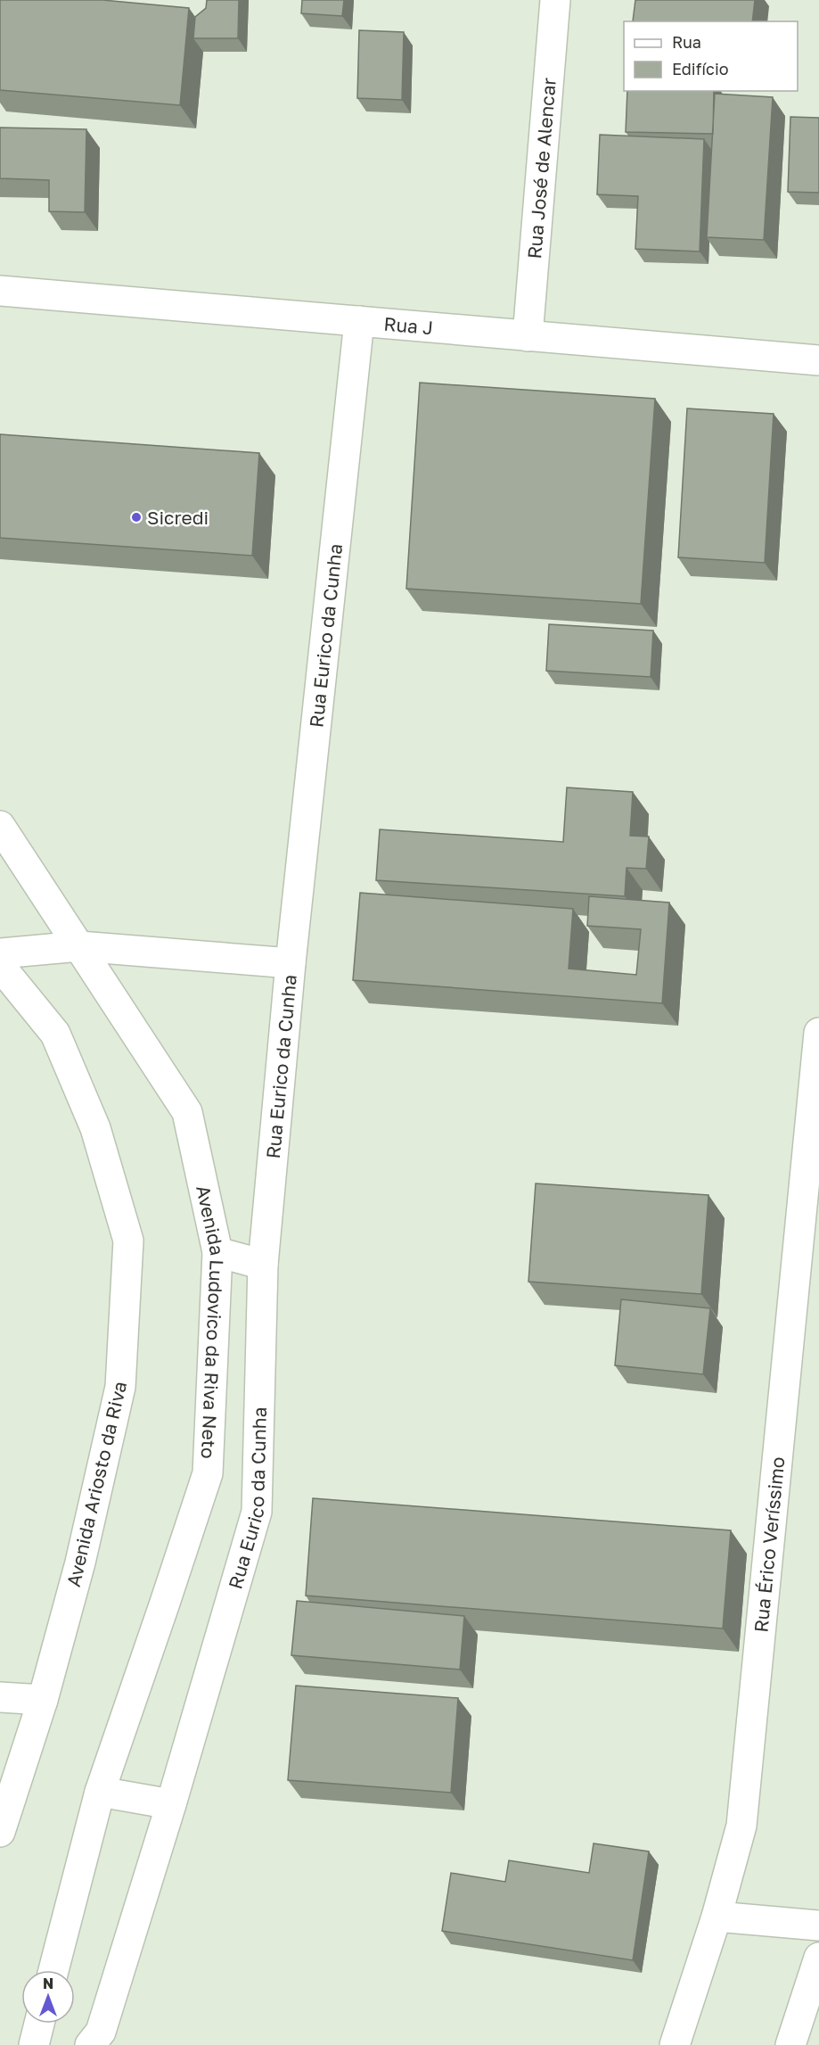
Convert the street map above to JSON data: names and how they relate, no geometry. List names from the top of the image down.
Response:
{
  "streets": {
    "street": [
      "Rua José de Alencar",
      "Rua J",
      "Rua Eurico da Cunha",
      "Avenida Ludovico da Riva Neto",
      "Avenida Ariosto da Riva",
      "Rua Érico Veríssimo"
    ]
  },
  "crossings": [
    ["Rua José de Alencar", "Rua J"],
    ["Rua J", "Rua Eurico da Cunha"]
  ],
  "places": ["Sicredi"],
  "legend": ["Rua", "Edifício"],
  "north": "top"
}
